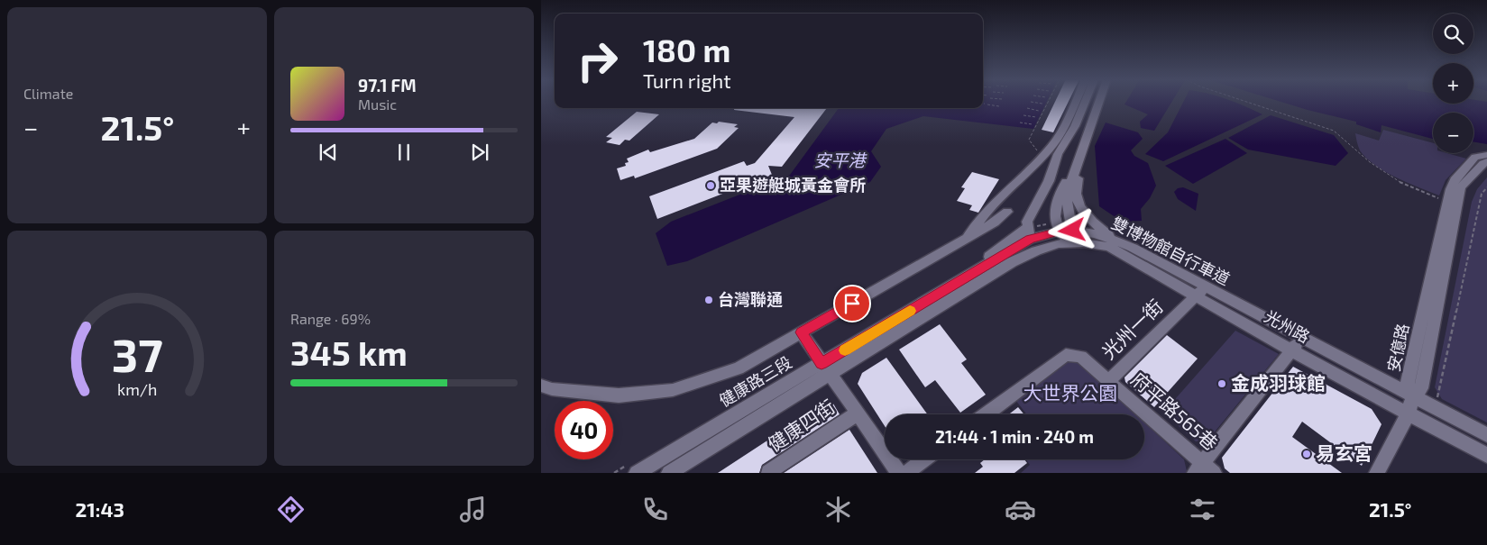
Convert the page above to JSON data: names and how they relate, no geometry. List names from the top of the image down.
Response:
{
  "streets": {
    "street": [
      "光州路",
      "光州一街",
      "安億路",
      "健康路三段",
      "府平路565巷",
      "健康四街"
    ]
  },
  "crossings": [
    ["光州路", "光州一街"],
    ["光州路", "安億路"],
    ["光州路", "健康路三段"],
    ["光州一街", "府平路565巷"],
    ["健康路三段", "健康四街"]
  ],
  "water": ["安平港"],
  "parks": ["大世界公園"],
  "places": [
    "亞果遊艇城黃金會所",
    "台灣聯通",
    "金成羽球館",
    "易玄宮"
  ],
  "page": {
    "tile": [
      "Climate",
      ["Range · 69%", "345 km"]
    ],
    "map_buttons": ["+", "−"],
    "turn": ["180 m", "Turn right"],
    "song": ["97.1 FM", "Music"],
    "heat": ["−", "21.5°", "+"],
    "limit": "40",
    "trip": "21:44 · 1 min · 240 m",
    "tabs": ["21:43", "21.5°"],
    "gauge": ["37", "km/h"]
  }
}
